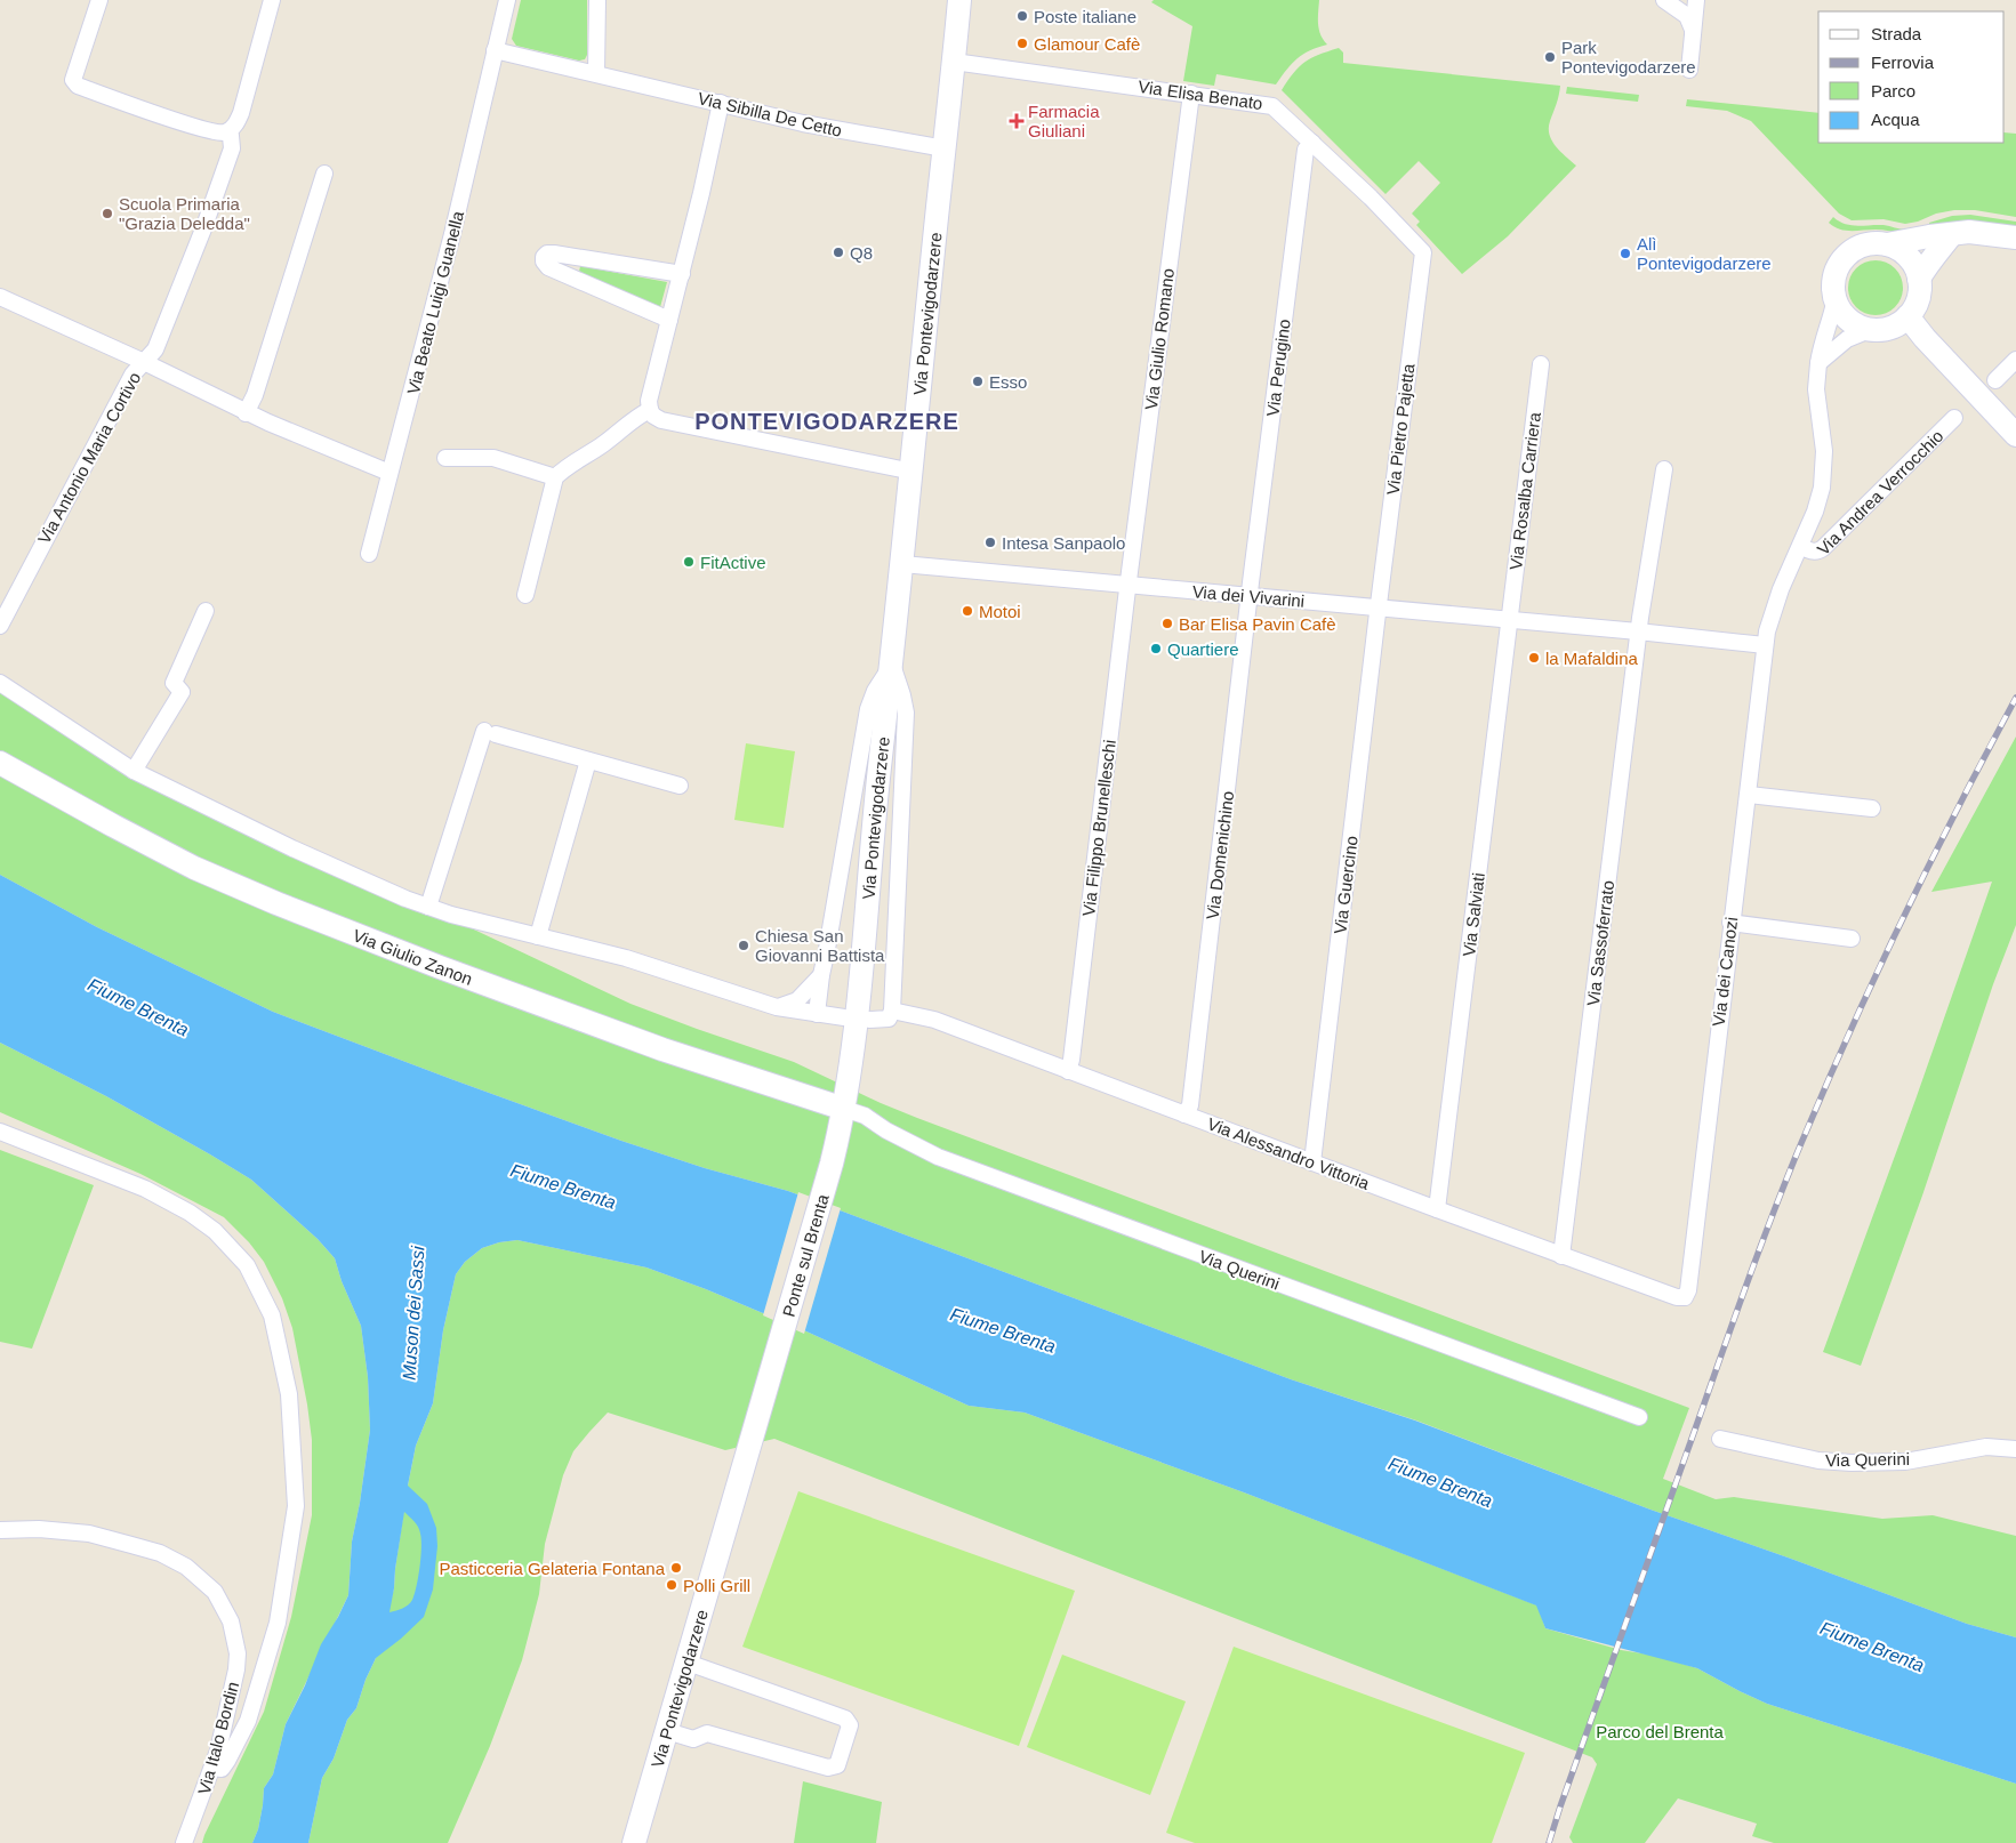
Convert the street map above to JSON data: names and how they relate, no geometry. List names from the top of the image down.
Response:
{
  "streets": {
    "main road": [
      "Via Pontevigodarzere",
      "Via Andrea Verrocchio",
      "Via Giulio Zanon",
      "Ponte sul Brenta"
    ],
    "street": [
      "Via Elisa Benato",
      "Via Sibilla De Cetto",
      "Via Beato Luigi Guanella",
      "Via Giulio Romano",
      "Via Perugino",
      "Via Pietro Pajetta",
      "Via Antonio Maria Cortivo",
      "Via Rosalba Carriera",
      "Via dei Vivarini",
      "Via Filippo Brunelleschi",
      "Via Domenichino",
      "Via Guercino",
      "Via Salviati",
      "Via Sassoferrato",
      "Via dei Canozi",
      "Via Alessandro Vittoria",
      "Via Querini",
      "Via Italo Bordin"
    ]
  },
  "crossings": [
    ["Via Elisa Benato", "Via Pontevigodarzere"],
    ["Via Elisa Benato", "Via Giulio Romano"],
    ["Via Elisa Benato", "Via Perugino"],
    ["Via Elisa Benato", "Via Pietro Pajetta"],
    ["Via Sibilla De Cetto", "Via Beato Luigi Guanella"],
    ["Via Sibilla De Cetto", "Via Pontevigodarzere"],
    ["Via Pontevigodarzere", "Via dei Vivarini"],
    ["Via Pontevigodarzere", "Via Giulio Zanon"],
    ["Via Pontevigodarzere", "Via Alessandro Vittoria"],
    ["Via Pontevigodarzere", "Ponte sul Brenta"],
    ["Via Pontevigodarzere", "Via Querini"],
    ["Via Giulio Romano", "Via dei Vivarini"],
    ["Via Giulio Romano", "Via Filippo Brunelleschi"],
    ["Via Perugino", "Via dei Vivarini"],
    ["Via Perugino", "Via Domenichino"],
    ["Via Pietro Pajetta", "Via dei Vivarini"],
    ["Via Pietro Pajetta", "Via Guercino"],
    ["Via Andrea Verrocchio", "Via dei Vivarini"],
    ["Via Andrea Verrocchio", "Via dei Canozi"],
    ["Via Rosalba Carriera", "Via dei Vivarini"],
    ["Via Rosalba Carriera", "Via Salviati"],
    ["Via dei Vivarini", "Via Filippo Brunelleschi"],
    ["Via dei Vivarini", "Via Domenichino"],
    ["Via dei Vivarini", "Via Guercino"],
    ["Via dei Vivarini", "Via Salviati"],
    ["Via dei Vivarini", "Via Sassoferrato"],
    ["Via dei Vivarini", "Via dei Canozi"],
    ["Via Filippo Brunelleschi", "Via Alessandro Vittoria"],
    ["Via Domenichino", "Via Alessandro Vittoria"],
    ["Via Guercino", "Via Alessandro Vittoria"],
    ["Via Salviati", "Via Alessandro Vittoria"],
    ["Via Sassoferrato", "Via Alessandro Vittoria"],
    ["Via Giulio Zanon", "Ponte sul Brenta"],
    ["Via Giulio Zanon", "Via Querini"],
    ["Via dei Canozi", "Via Alessandro Vittoria"],
    ["Ponte sul Brenta", "Via Querini"]
  ],
  "districts": ["PONTEVIGODARZERE"],
  "water": ["Fiume Brenta", "Muson dei Sassi"],
  "parks": ["Parco del Brenta"],
  "places": {
    "other": [
      "Poste italiane",
      "Glamour Cafè",
      "Park Pontevigodarzere",
      "Scuola Primaria \"Grazia Deledda\"",
      "Q8",
      "Alì Pontevigodarzere",
      "Esso",
      "Intesa Sanpaolo",
      "FitActive",
      "Motoi",
      "Bar Elisa Pavin Cafè",
      "Quartiere",
      "la Mafaldina",
      "Chiesa San Giovanni Battista",
      "Pasticceria Gelateria Fontana",
      "Polli Grill"
    ],
    "health": ["Farmacia Giuliani"]
  },
  "legend": [
    "Strada",
    "Ferrovia",
    "Parco",
    "Acqua"
  ]
}
